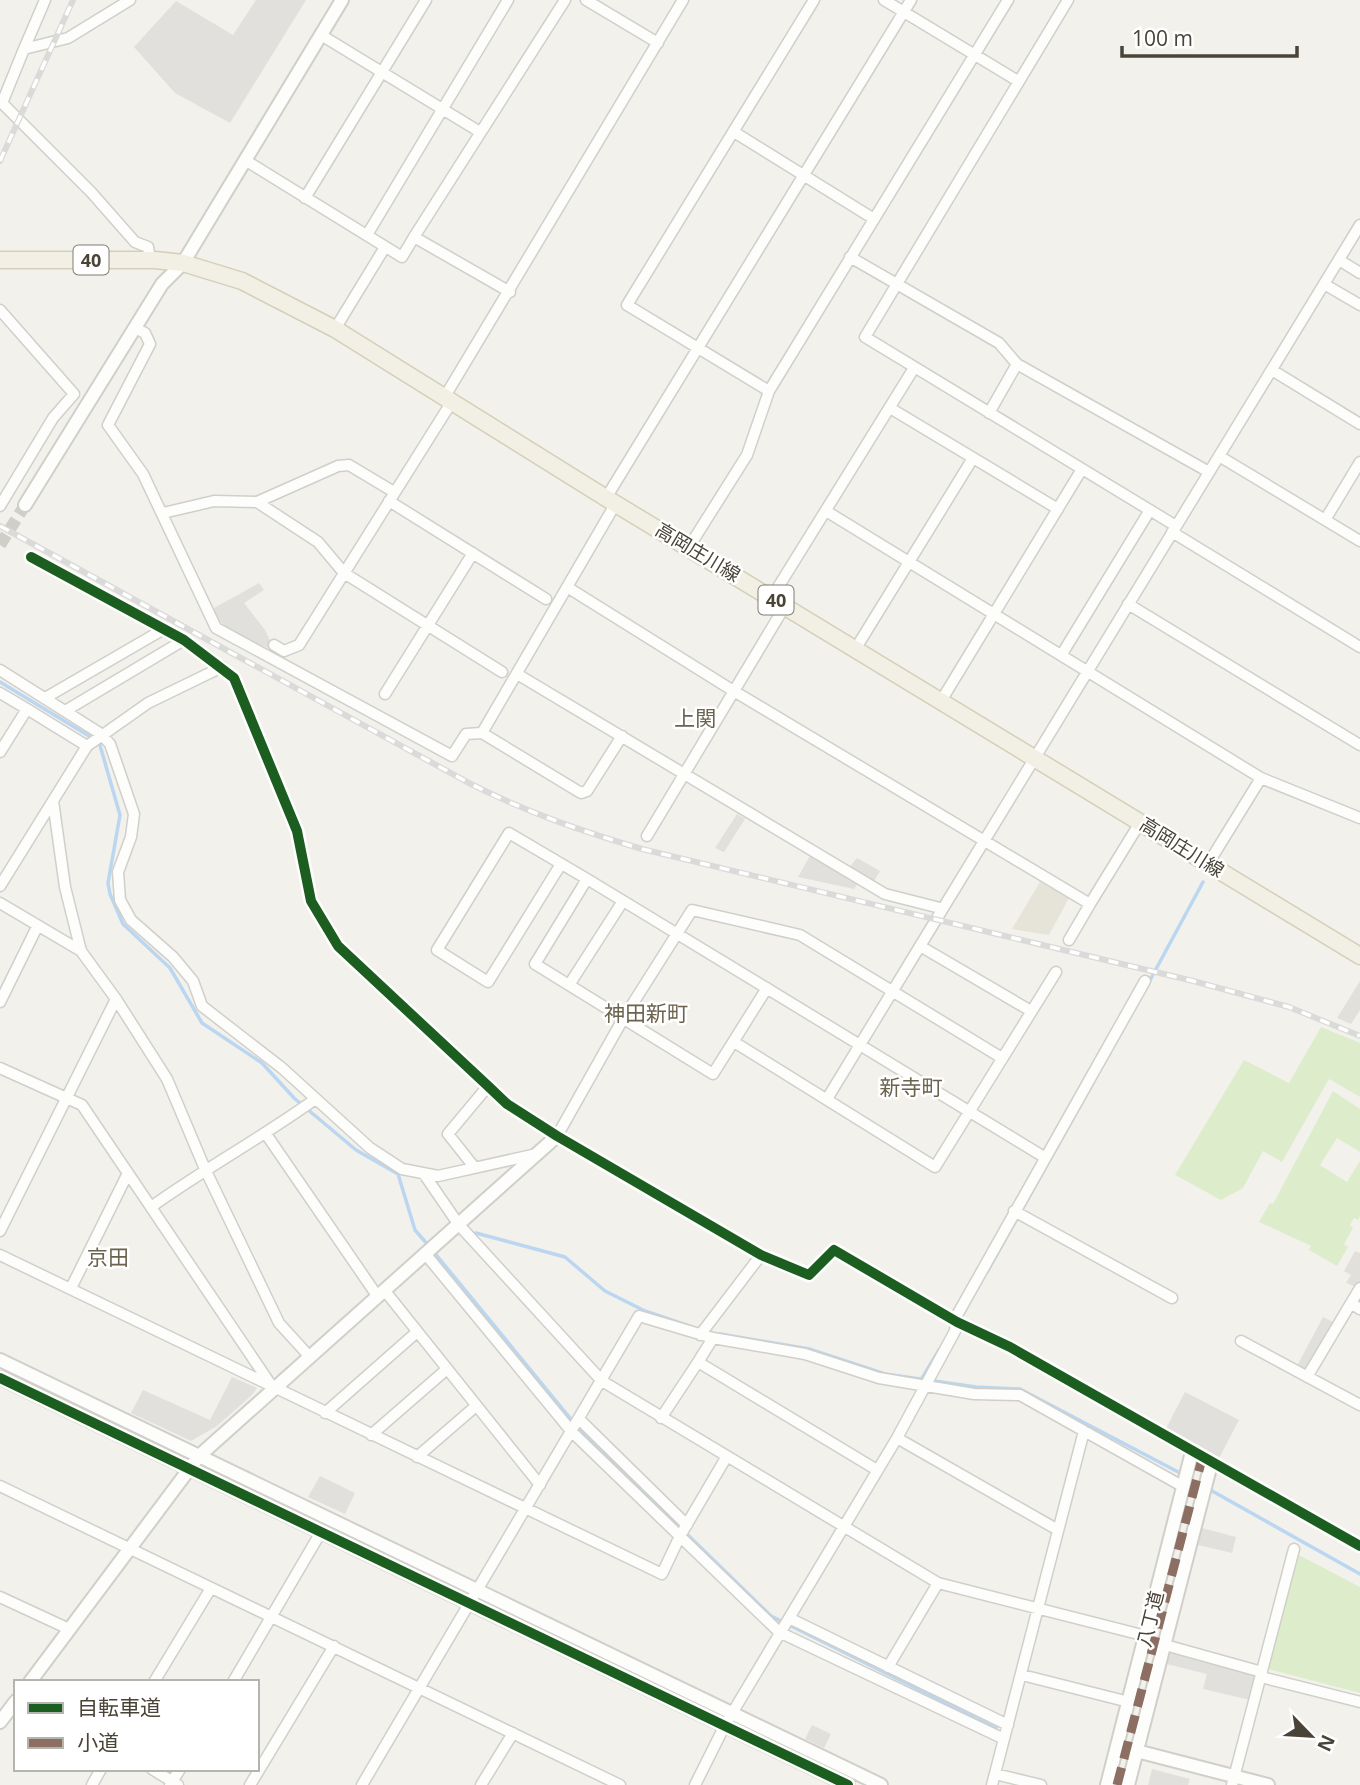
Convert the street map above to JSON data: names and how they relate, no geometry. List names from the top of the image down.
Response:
{
  "streets": {
    "main road": ["40", "高岡庄川線"],
    "street": ["八丁道"]
  },
  "districts": [
    "上関",
    "神田新町",
    "新寺町",
    "京田"
  ],
  "legend": ["自転車道", "小道"],
  "scale_bar": "100 m",
  "north": "bottom right"
}
